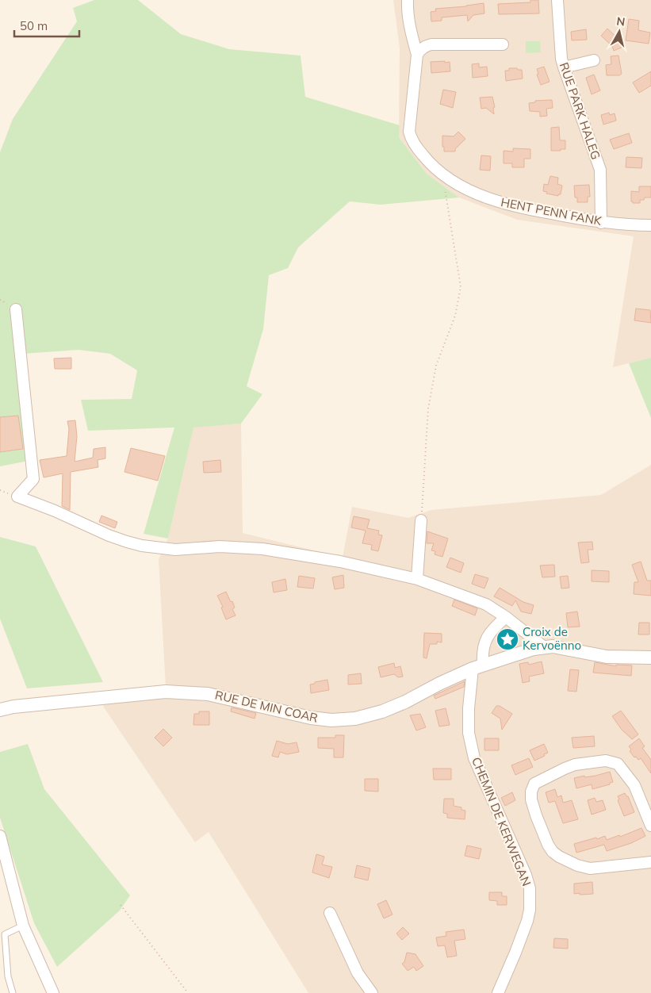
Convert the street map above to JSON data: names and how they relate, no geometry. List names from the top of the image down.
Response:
{
  "streets": {
    "street": [
      "RUE PARK HALEG",
      "HENT PENN FANK",
      "RUE DE MIN COAR",
      "CHEMIN DE KERWEGAN"
    ]
  },
  "crossings": [
    ["RUE PARK HALEG", "HENT PENN FANK"],
    ["RUE DE MIN COAR", "CHEMIN DE KERWEGAN"]
  ],
  "places": {
    "place": ["Croix de Kervoënno"]
  },
  "scale_bar": "50 m",
  "north": "top"
}
